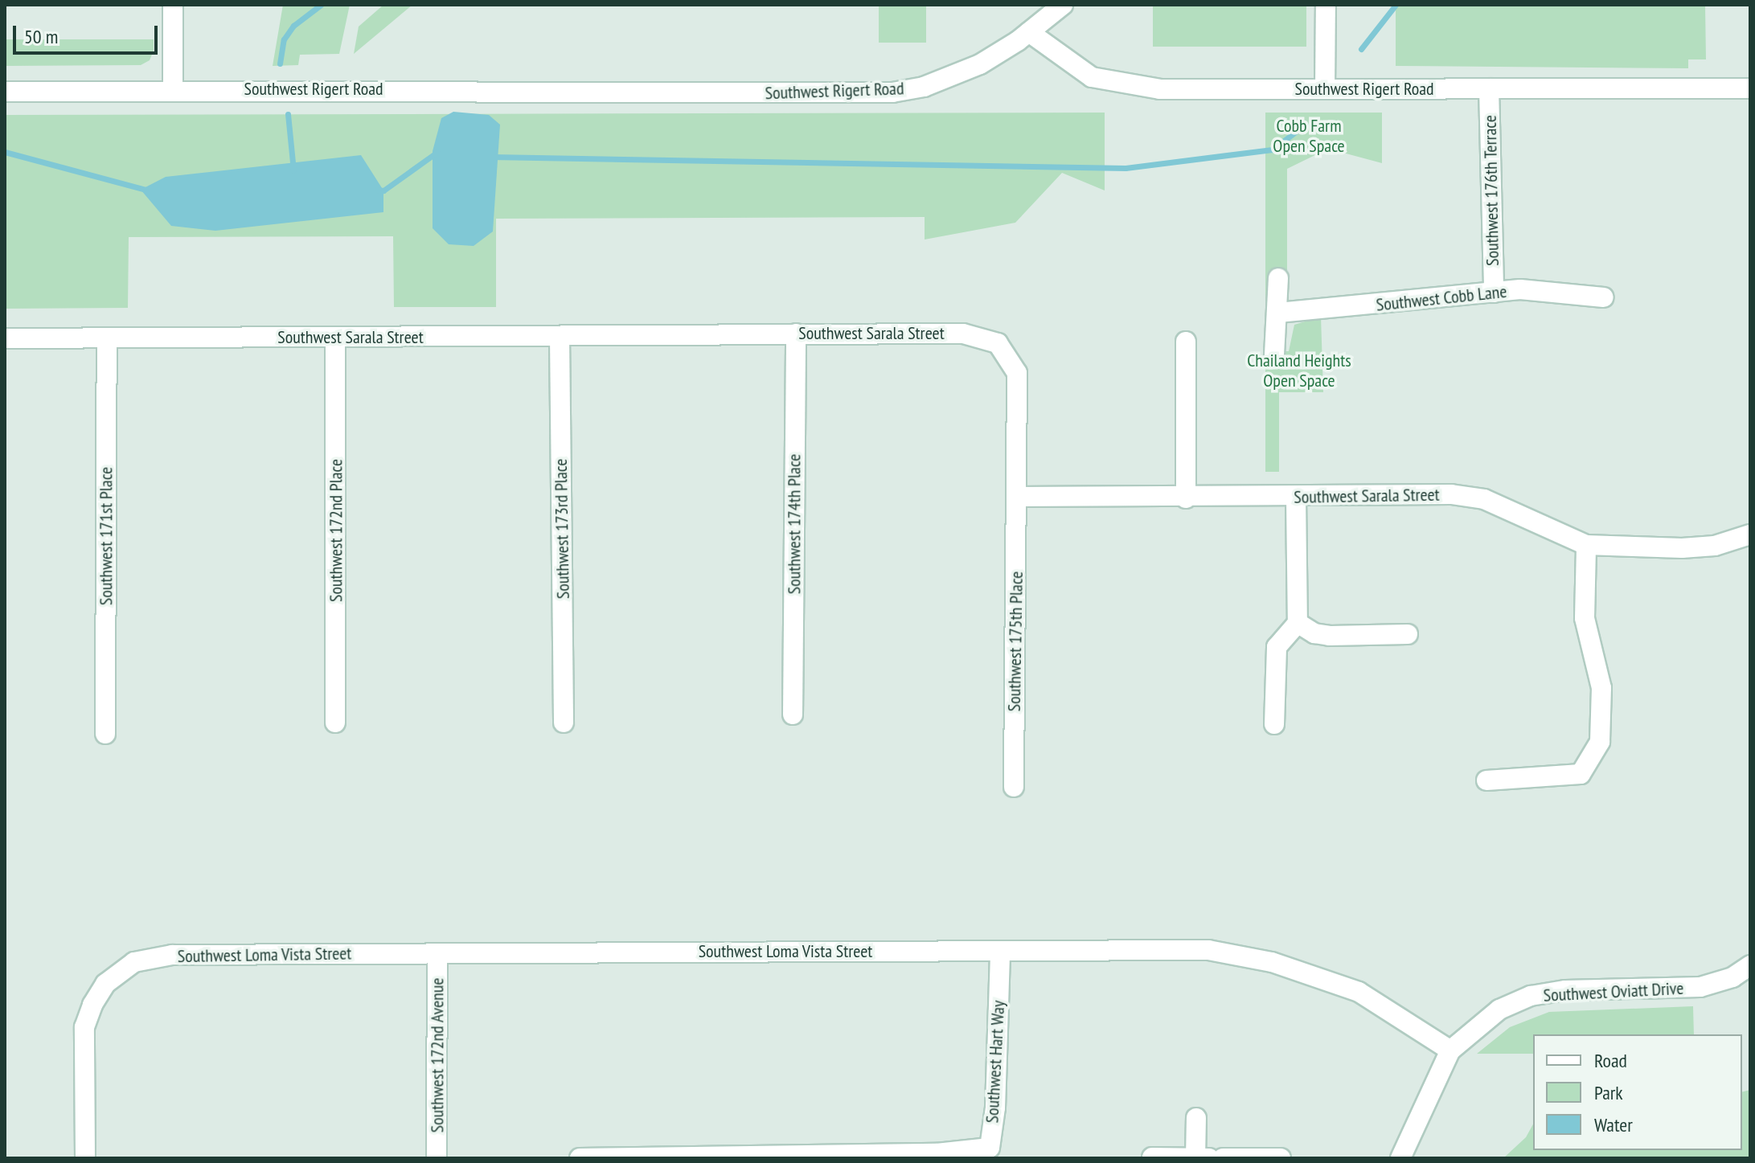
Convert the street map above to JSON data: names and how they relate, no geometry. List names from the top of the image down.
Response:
{
  "streets": {
    "street": [
      "Southwest Rigert Road",
      "Southwest 176th Terrace",
      "Southwest Cobb Lane",
      "Southwest Sarala Street",
      "Southwest 174th Place",
      "Southwest 173rd Place",
      "Southwest 172nd Place",
      "Southwest 171st Place",
      "Southwest 175th Place",
      "Southwest Loma Vista Street",
      "Southwest Oviatt Drive",
      "Southwest 172nd Avenue",
      "Southwest Hart Way"
    ]
  },
  "crossings": [
    ["Southwest Rigert Road", "Southwest 176th Terrace"],
    ["Southwest 176th Terrace", "Southwest Cobb Lane"],
    ["Southwest Sarala Street", "Southwest 174th Place"],
    ["Southwest Sarala Street", "Southwest 173rd Place"],
    ["Southwest Sarala Street", "Southwest 172nd Place"],
    ["Southwest Sarala Street", "Southwest 171st Place"],
    ["Southwest Sarala Street", "Southwest 175th Place"],
    ["Southwest Loma Vista Street", "Southwest Oviatt Drive"],
    ["Southwest Loma Vista Street", "Southwest 172nd Avenue"],
    ["Southwest Loma Vista Street", "Southwest Hart Way"]
  ],
  "parks": ["Cobb Farm Open Space", "Chailand Heights Open Space"],
  "legend": ["Road", "Park", "Water"],
  "scale_bar": "50 m"
}
